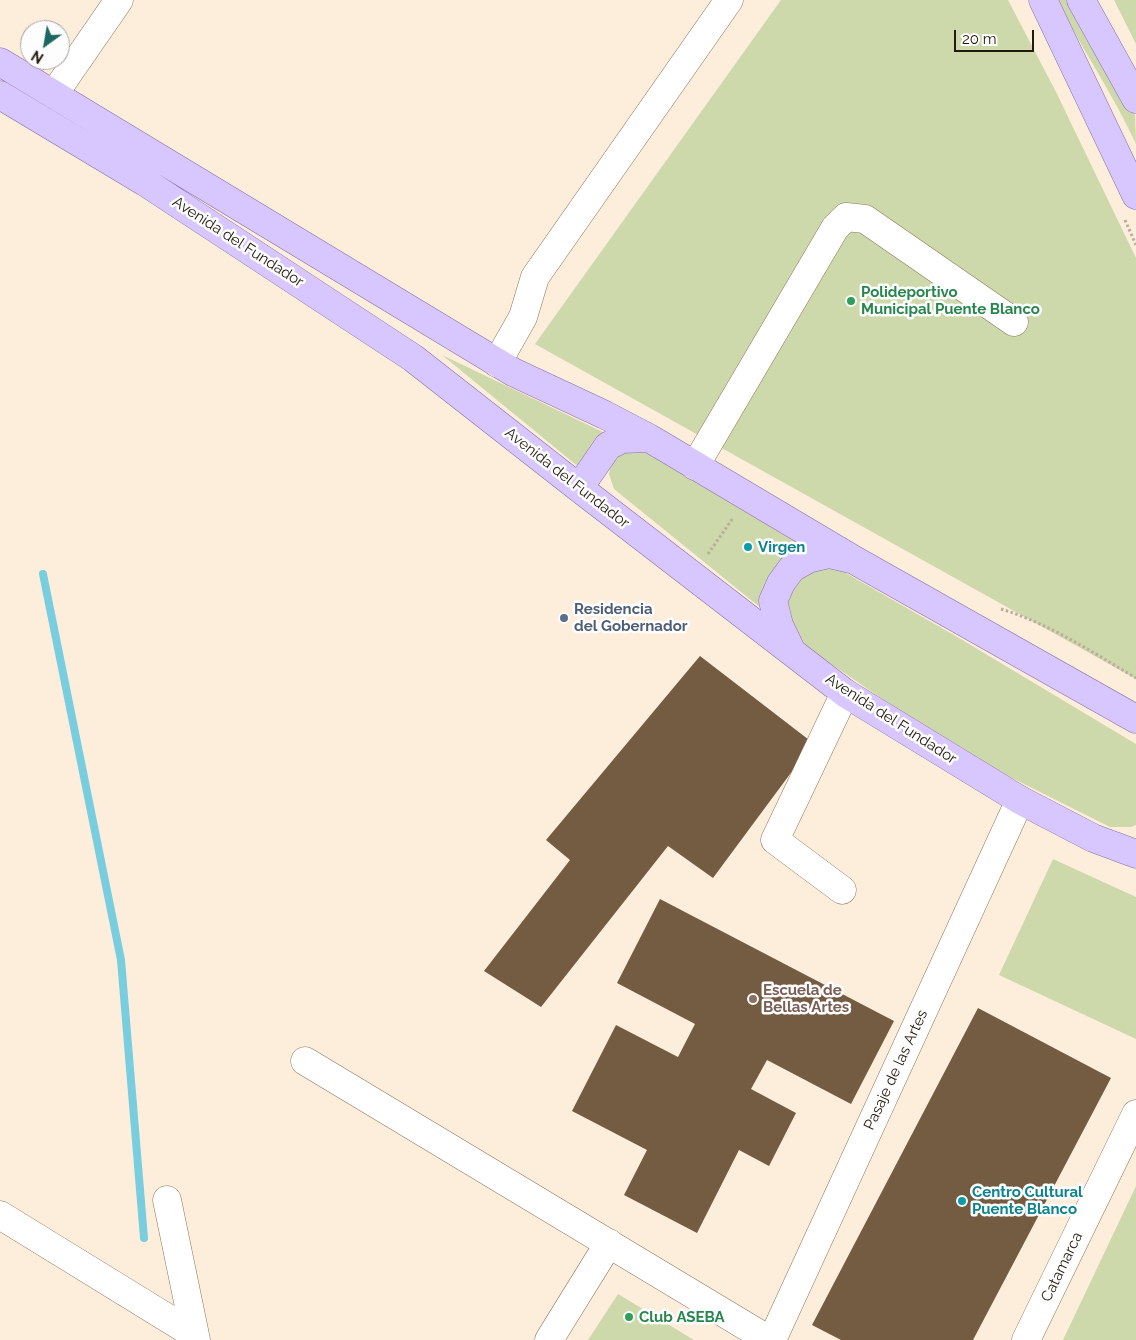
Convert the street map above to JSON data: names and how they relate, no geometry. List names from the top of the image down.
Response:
{
  "streets": {
    "main road": ["Avenida del Fundador"],
    "street": ["Pasaje de las Artes", "Catamarca"]
  },
  "crossings": [
    ["Avenida del Fundador", "Pasaje de las Artes"]
  ],
  "places": [
    "Polideportivo Municipal Puente Blanco",
    "Virgen",
    "Residencia del Gobernador",
    "Escuela de Bellas Artes",
    "Centro Cultural Puente Blanco",
    "Club ASEBA"
  ],
  "scale_bar": "20 m",
  "north": "bottom left"
}
